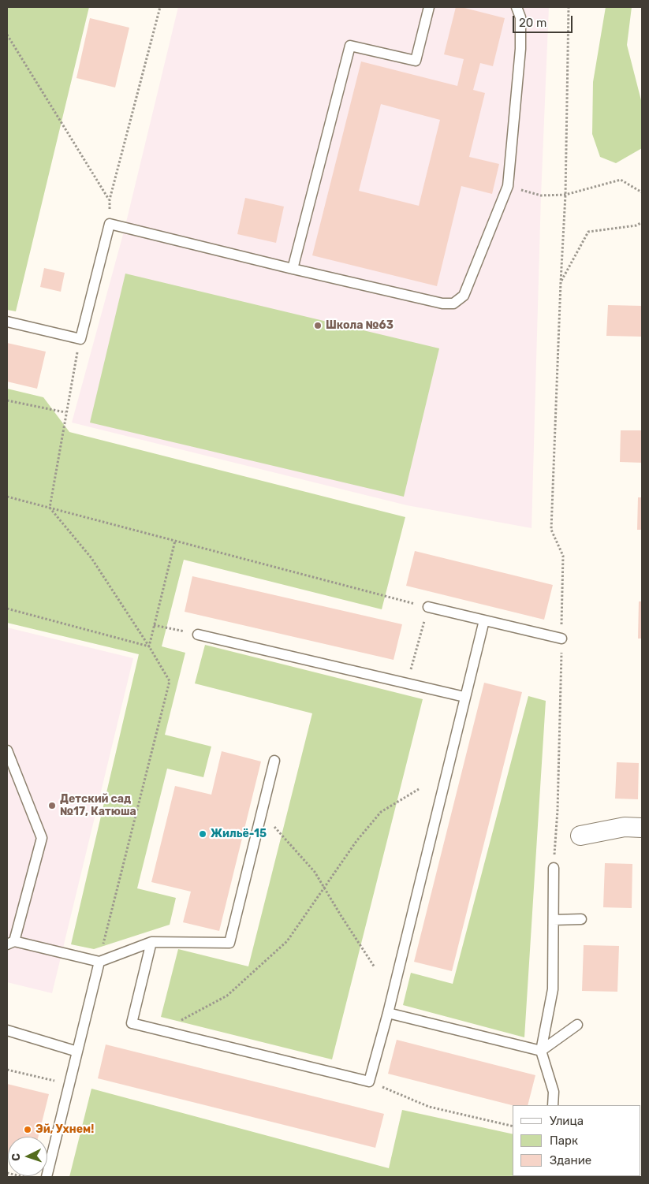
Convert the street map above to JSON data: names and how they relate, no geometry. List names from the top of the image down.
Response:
{
  "places": [
    "Школа №63",
    "Детский сад №17, Катюша",
    "Жильё-15",
    "Эй, Ухнем!"
  ],
  "legend": ["Улица", "Парк", "Здание"],
  "scale_bar": "20 m",
  "north": "left"
}
